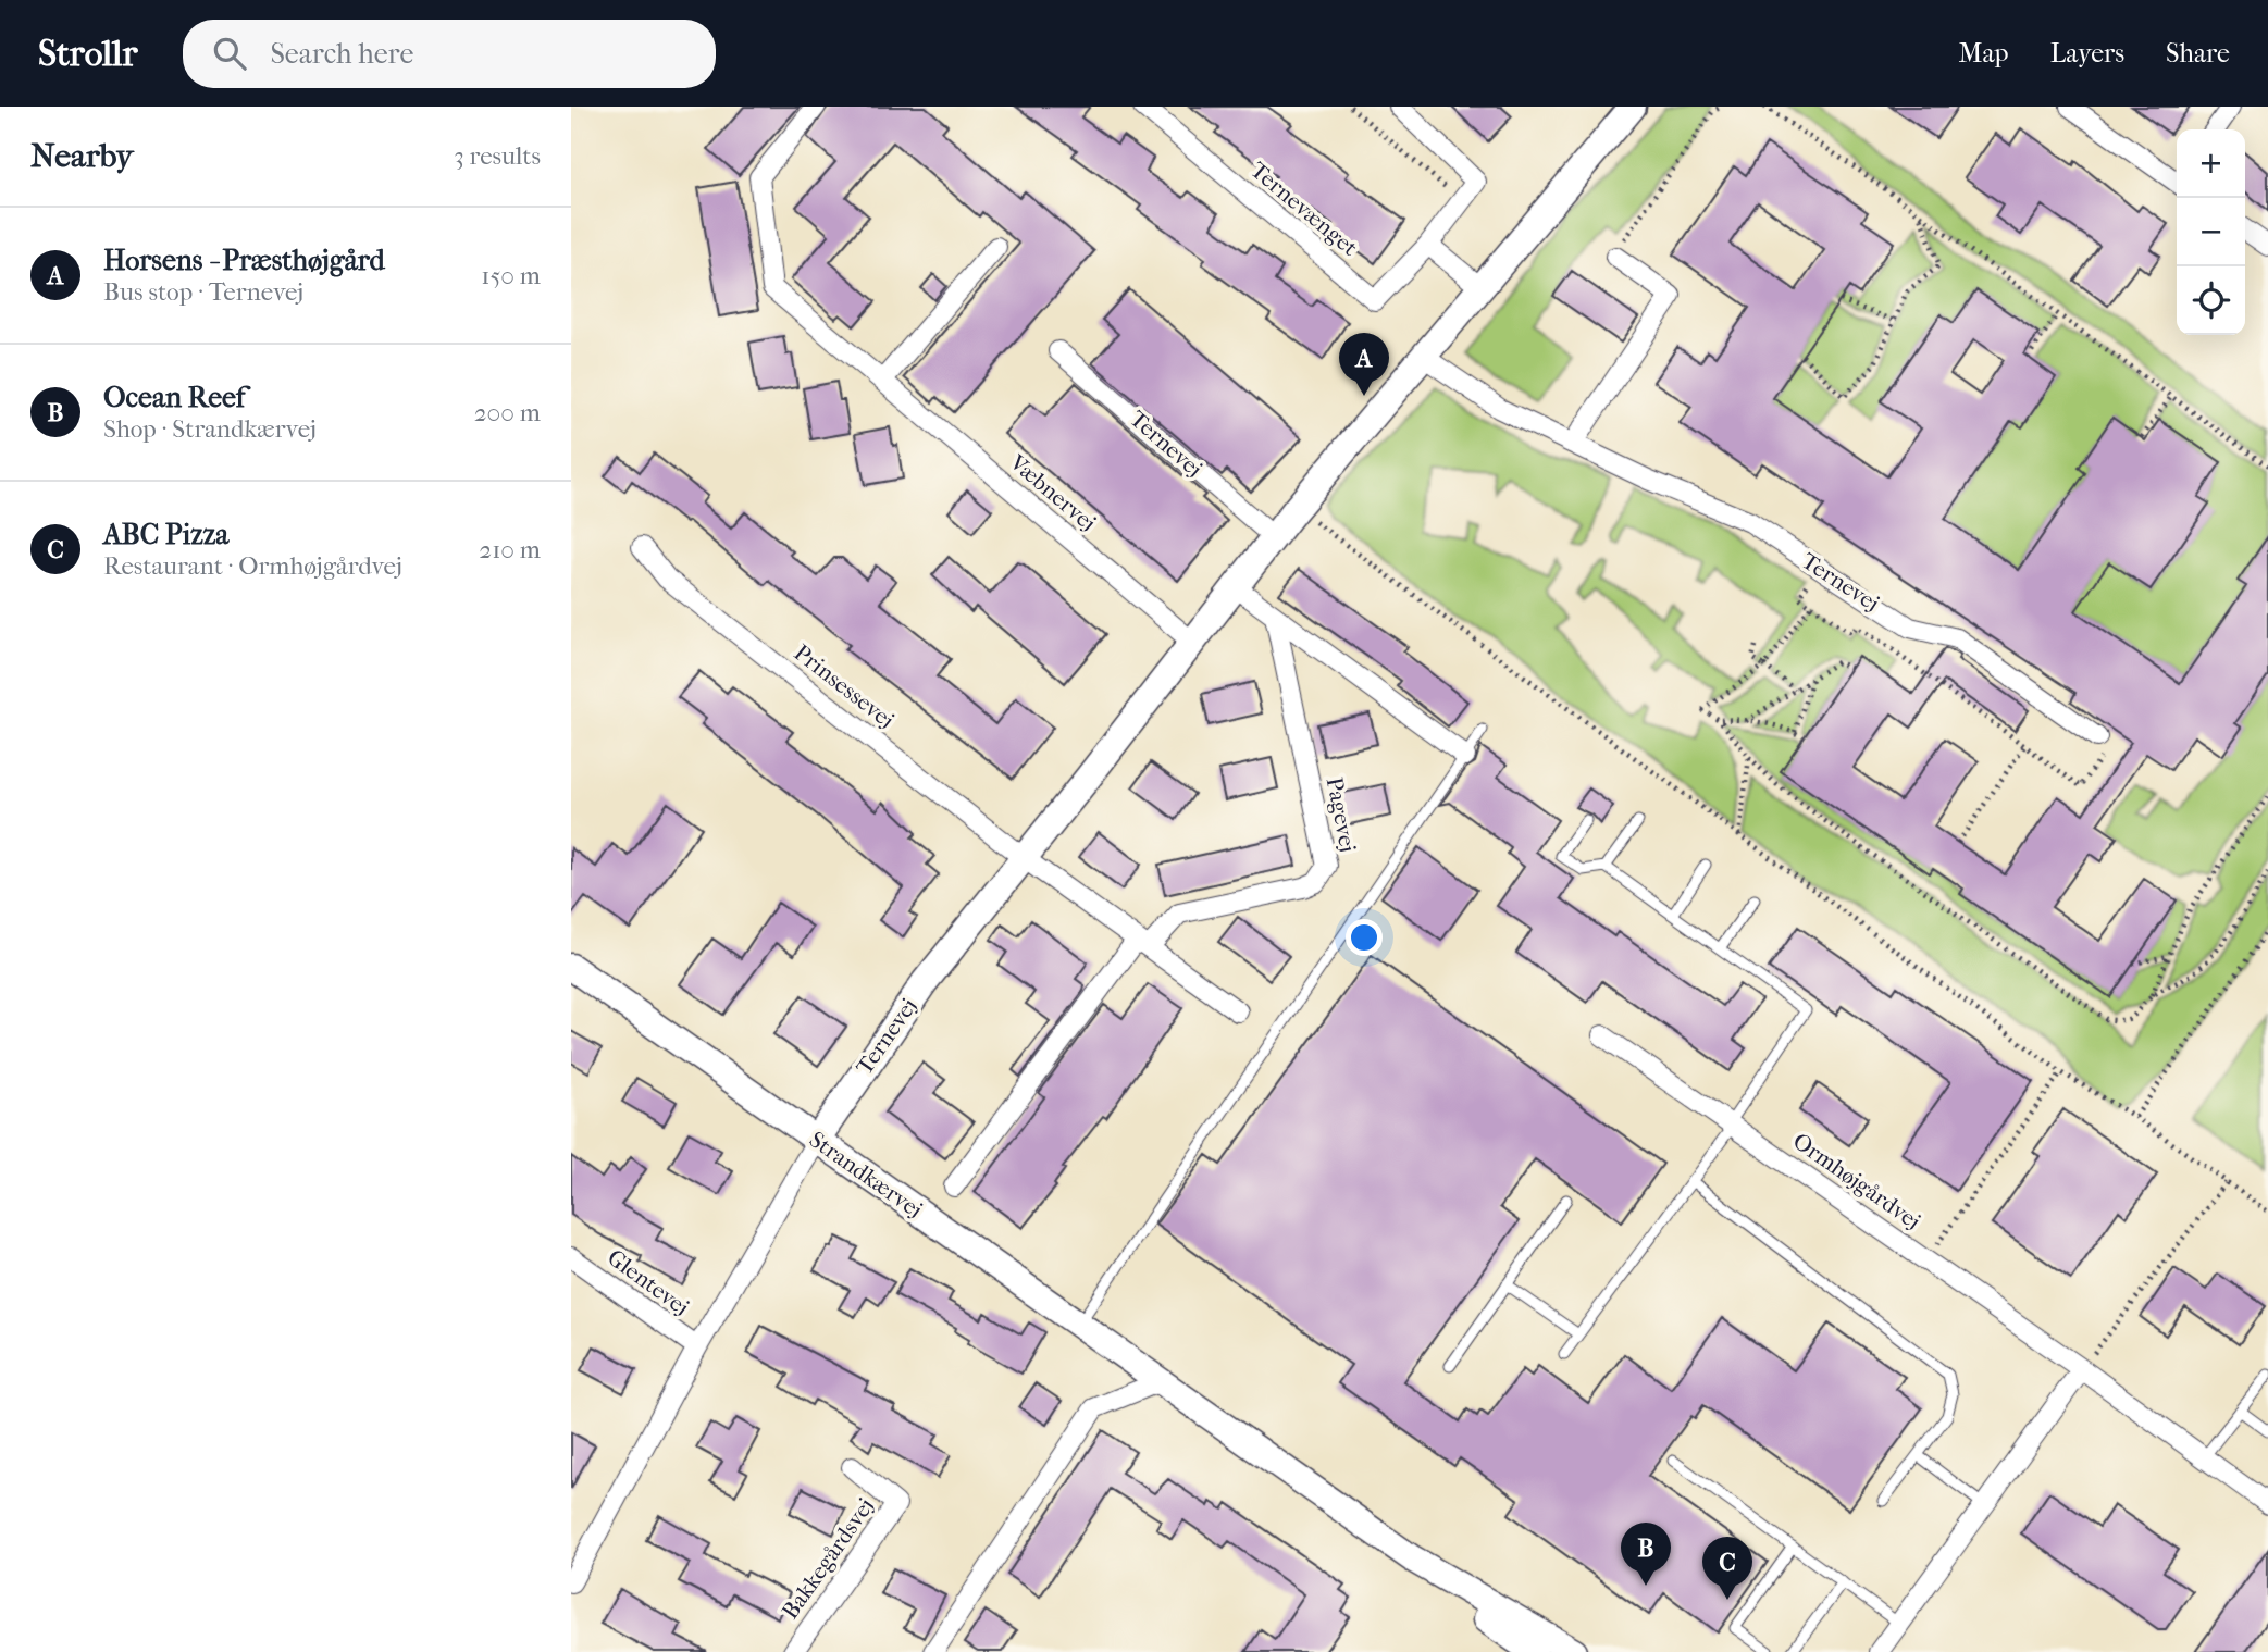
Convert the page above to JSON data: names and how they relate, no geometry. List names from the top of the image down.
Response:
{
  "streets": {
    "main road": ["Ternevej", "Strandkærvej"],
    "street": [
      "Ternevænget",
      "Væbnervej",
      "Prinsessevej",
      "Pagevej",
      "Ormhøjgårdvej",
      "Glentevej",
      "Bakkegårdsvej"
    ]
  },
  "crossings": [
    ["Ternevej", "Væbnervej"],
    ["Ternevej", "Prinsessevej"],
    ["Ternevej", "Strandkærvej"],
    ["Ternevej", "Glentevej"]
  ],
  "page": {
    "header": "Strollr",
    "search": "Search here",
    "nav": ["Map", "Layers", "Share"],
    "heading": ["Nearby", "3 results"],
    "map_buttons": ["+", "−"],
    "list": [
      {
        "mark": "A",
        "name": "Horsens - Præsthøjgård",
        "note": "Bus stop · Ternevej",
        "value": "150 m"
      },
      {
        "mark": "B",
        "name": "Ocean Reef",
        "note": "Shop · Strandkærvej",
        "value": "200 m"
      },
      {
        "mark": "C",
        "name": "ABC Pizza",
        "note": "Restaurant · Ormhøjgårdvej",
        "value": "210 m"
      }
    ],
    "pins": ["A", "B", "C"]
  }
}
